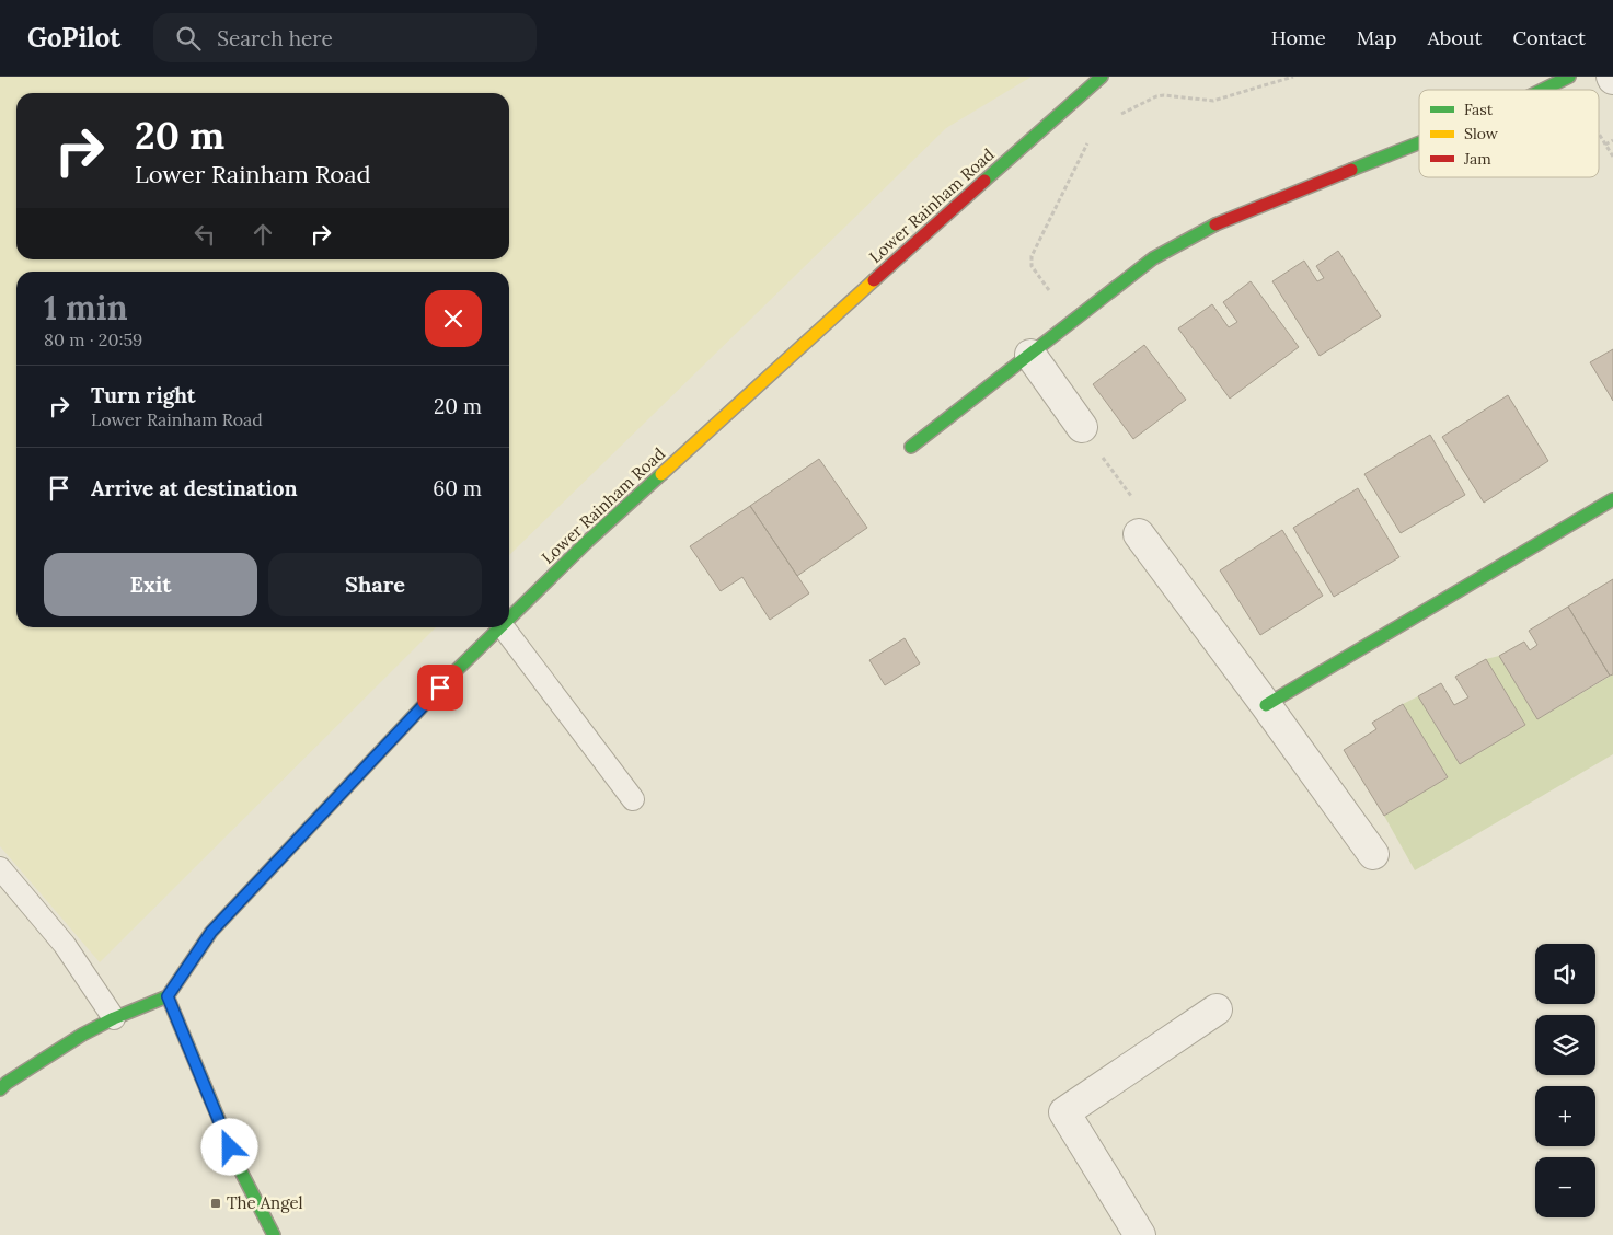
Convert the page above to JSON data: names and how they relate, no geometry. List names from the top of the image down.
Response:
{
  "streets": {
    "street": ["Lower Rainham Road"]
  },
  "places": {
    "transit": ["The Angel"]
  },
  "legend": ["Fast", "Slow", "Jam"],
  "page": {
    "header": "GoPilot",
    "search": "Search here",
    "nav": [
      "Home",
      "Map",
      "About",
      "Contact"
    ],
    "turn": ["20 m", "Lower Rainham Road"],
    "heading": ["1 min", "80 m · 20:59"],
    "list": [
      {
        "name": "Turn right",
        "note": "Lower Rainham Road",
        "value": "20 m"
      },
      {
        "name": "Arrive at destination",
        "value": "60 m"
      }
    ],
    "buttons": ["Exit", "Share"],
    "map_buttons": ["+", "−"]
  }
}
